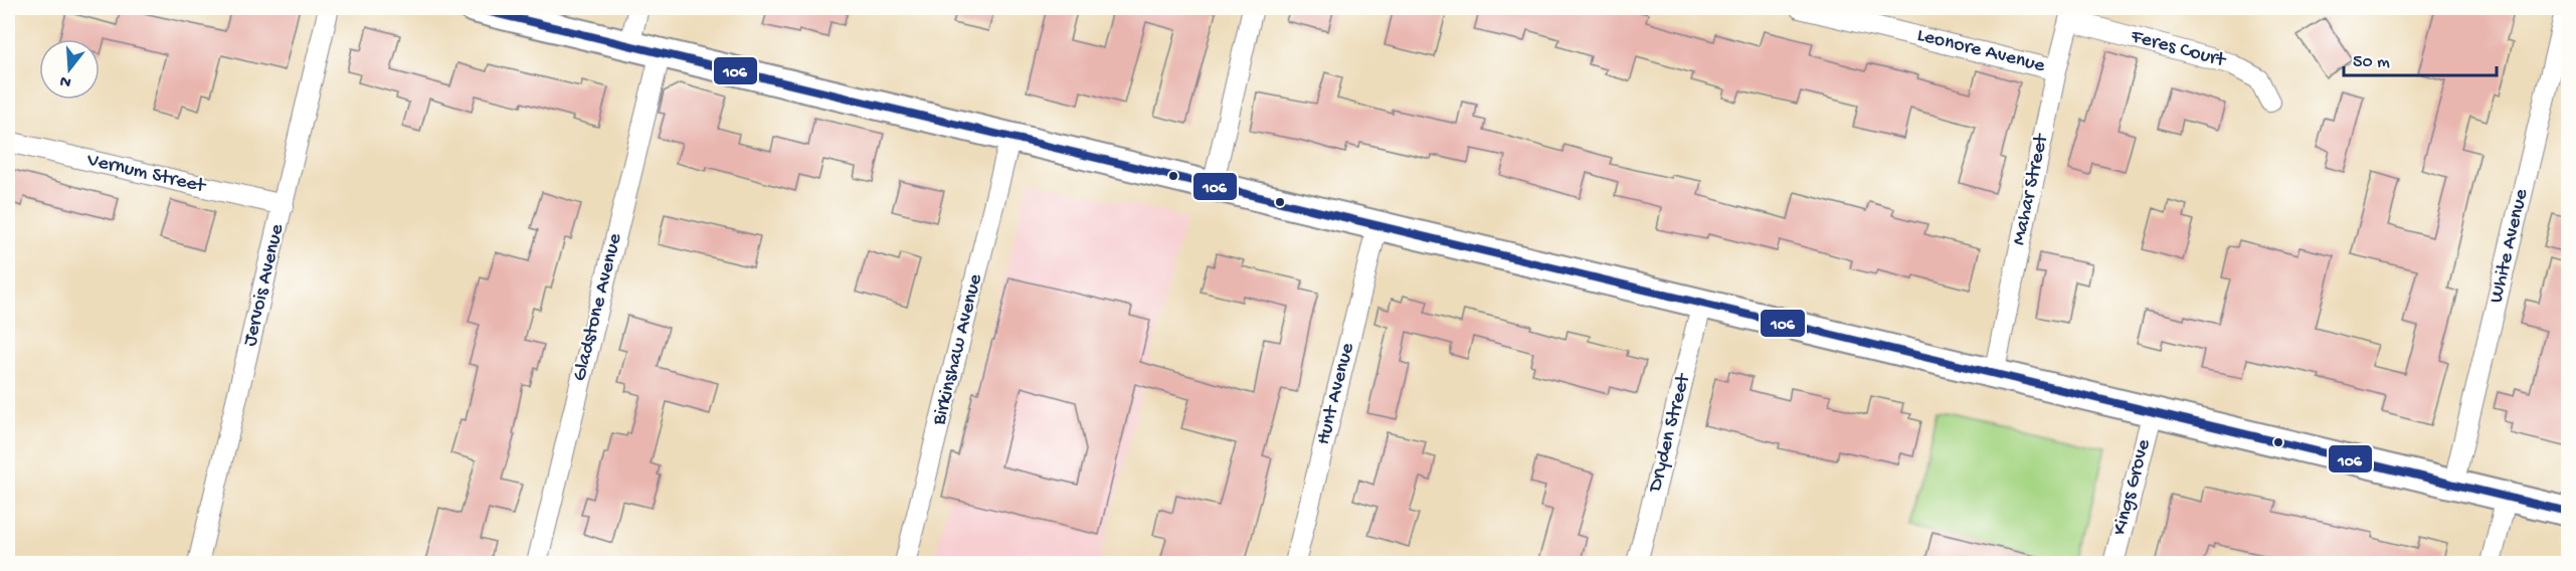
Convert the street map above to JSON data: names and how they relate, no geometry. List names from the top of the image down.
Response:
{
  "streets": {
    "street": [
      "Feres Court",
      "Leonore Avenue",
      "Vernum Street",
      "Mahar Street",
      "White Avenue",
      "Jervois Avenue",
      "Gladstone Avenue",
      "Birkinshaw Avenue",
      "Hunt Avenue",
      "Dryden Street",
      "Kings Grove"
    ]
  },
  "crossings": [
    ["Feres Court", "Mahar Street"],
    ["Leonore Avenue", "Mahar Street"],
    ["Vernum Street", "Jervois Avenue"]
  ],
  "lines": ["transit line 106"],
  "scale_bar": "50 m",
  "north": "bottom"
}
